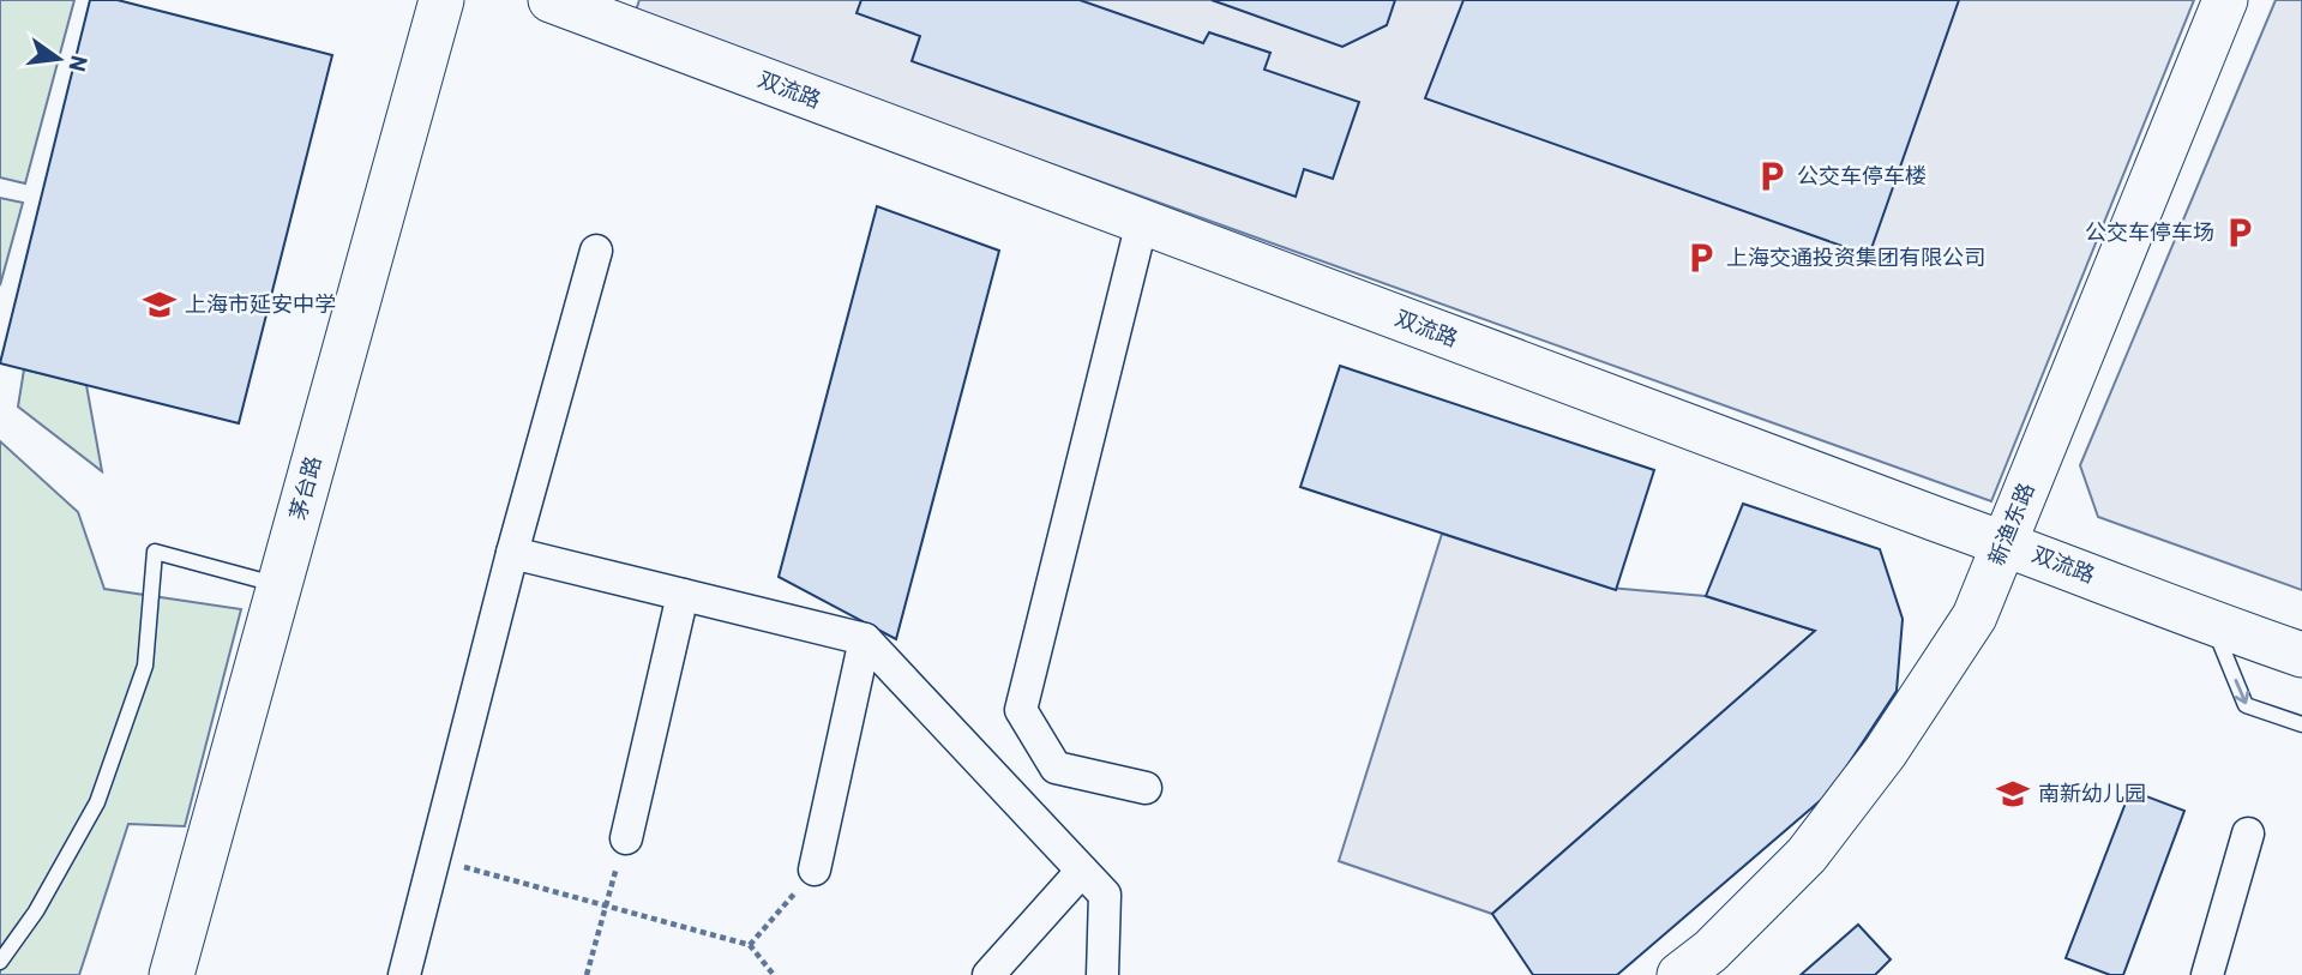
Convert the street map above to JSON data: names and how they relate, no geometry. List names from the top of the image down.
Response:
{
  "streets": {
    "street": ["双流路", "茅台路", "新渔东路"]
  },
  "crossings": [
    ["双流路", "新渔东路"]
  ],
  "places": {
    "parking": ["公交车停车楼", "公交车停车场", "上海交通投资集团有限公司"],
    "school or university": ["上海市延安中学", "南新幼儿园"]
  },
  "north": "right"
}
